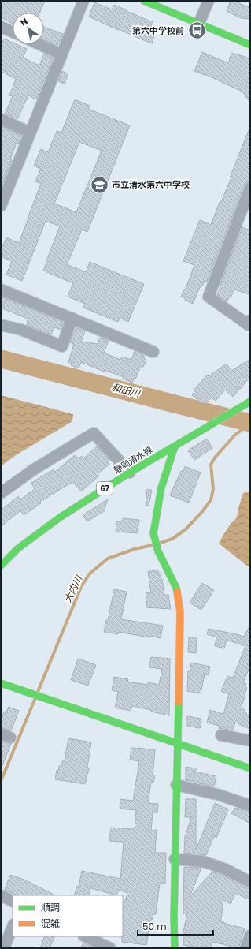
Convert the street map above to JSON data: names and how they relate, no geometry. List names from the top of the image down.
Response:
{
  "streets": {
    "street": ["静岡清水線", "67"]
  },
  "water": ["和田川", "大内川"],
  "places": {
    "bus stop": ["第六中学校前"],
    "school or university": ["市立清水第六中学校"]
  },
  "legend": ["順調", "混雑"],
  "scale_bar": "50 m",
  "north": "top left"
}
